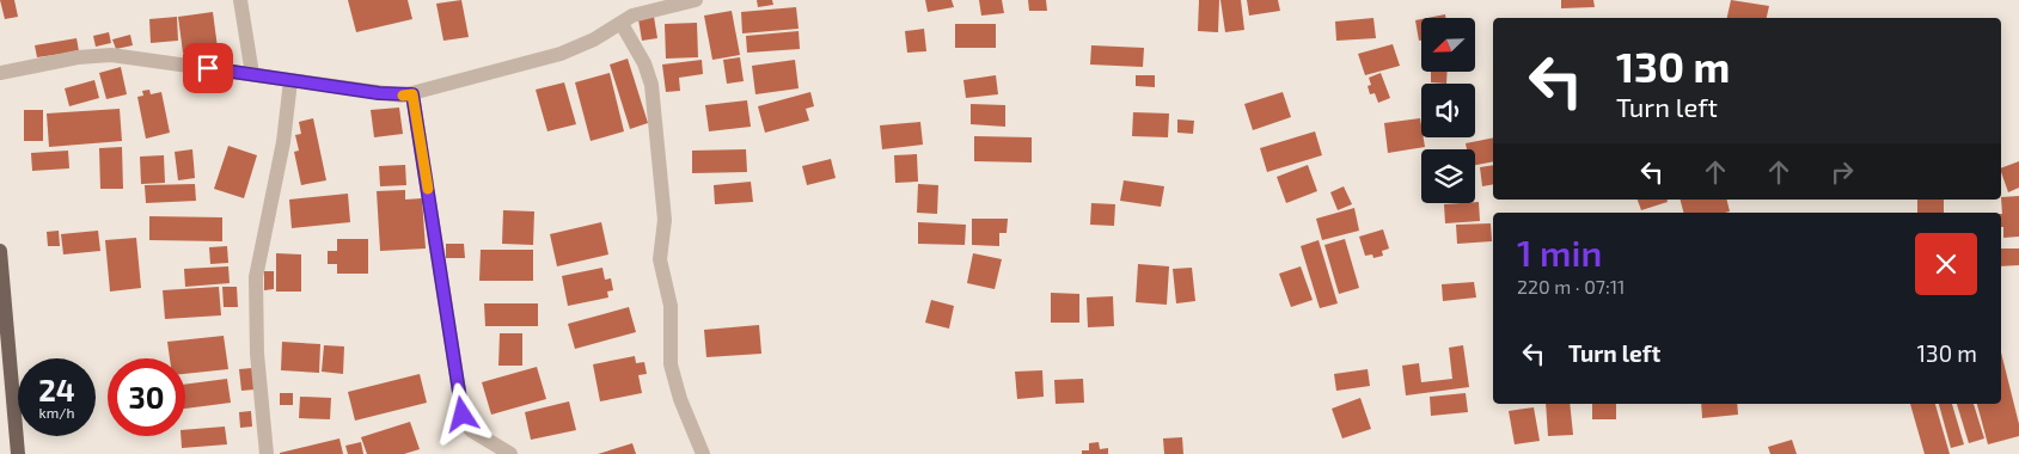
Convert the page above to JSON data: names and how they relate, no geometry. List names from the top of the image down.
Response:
{
  "north": "bottom left",
  "page": {
    "turn": ["130 m", "Turn left"],
    "heading": ["1 min", "220 m · 07:11"],
    "list": [
      {
        "name": "Turn left",
        "value": "130 m"
      }
    ],
    "speed": "24 km/h",
    "limit": "30"
  }
}
